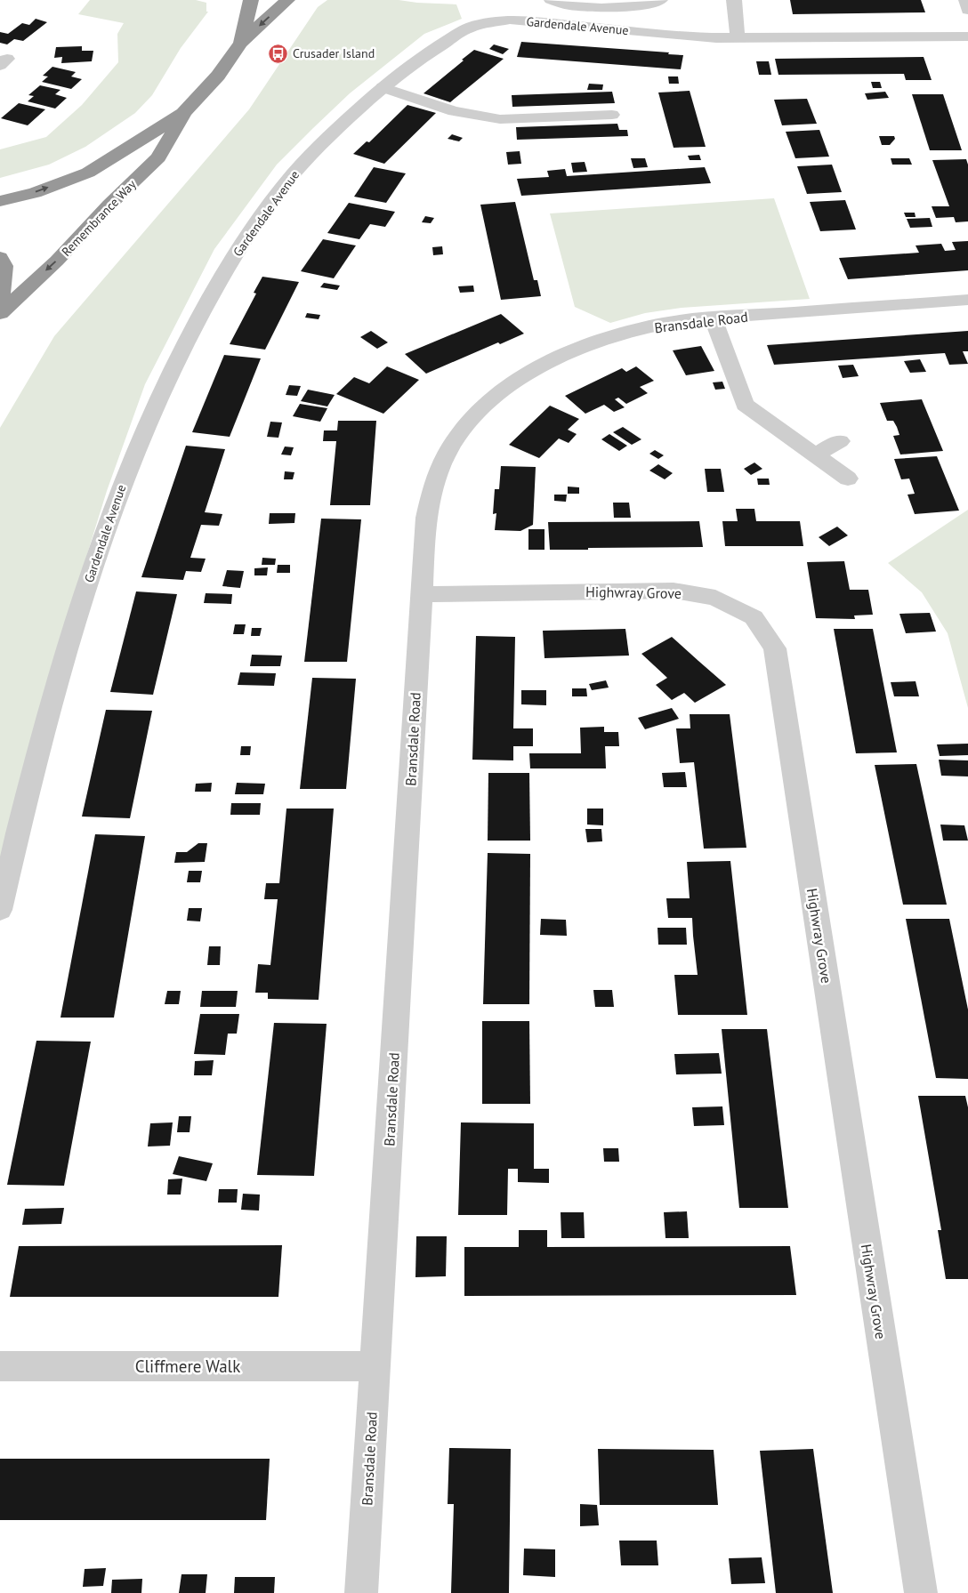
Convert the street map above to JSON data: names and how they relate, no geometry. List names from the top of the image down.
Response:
{
  "streets": {
    "highway": ["Remembrance Way"],
    "street": [
      "Gardendale Avenue",
      "Bransdale Road",
      "Highwray Grove",
      "Cliffmere Walk"
    ]
  },
  "crossings": [
    ["Bransdale Road", "Highwray Grove"],
    ["Bransdale Road", "Cliffmere Walk"]
  ],
  "places": {
    "bus stop": ["Crusader Island"]
  }
}
